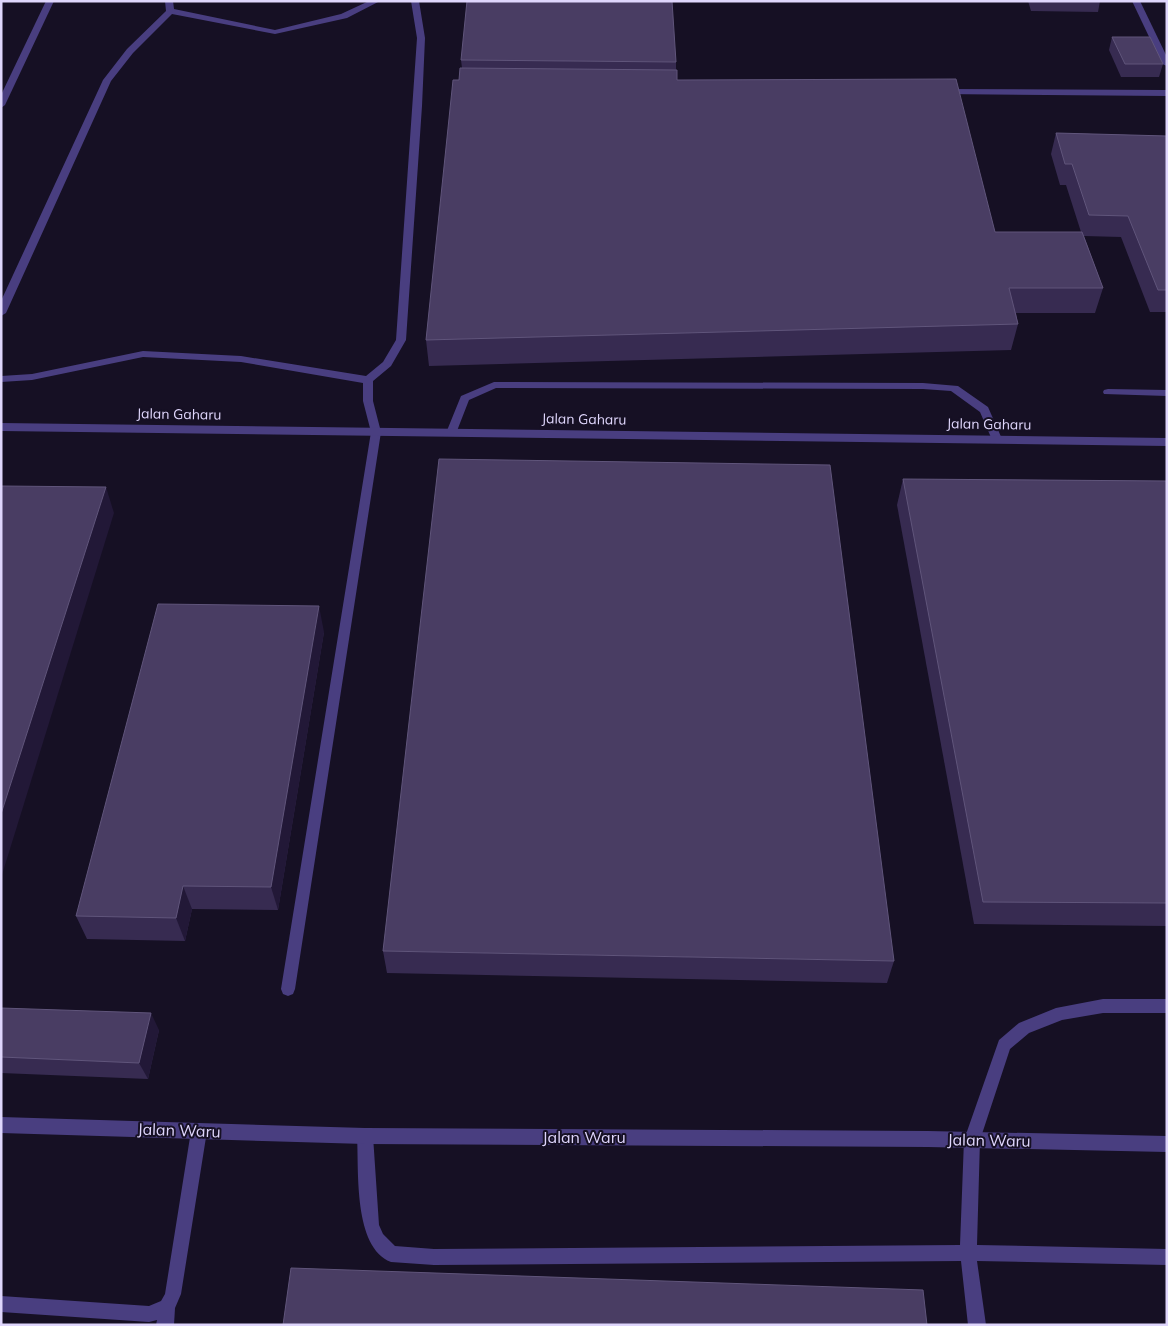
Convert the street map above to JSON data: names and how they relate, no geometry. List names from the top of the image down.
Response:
{
  "streets": {
    "street": ["Jalan Gaharu", "Jalan Waru"]
  }
}
